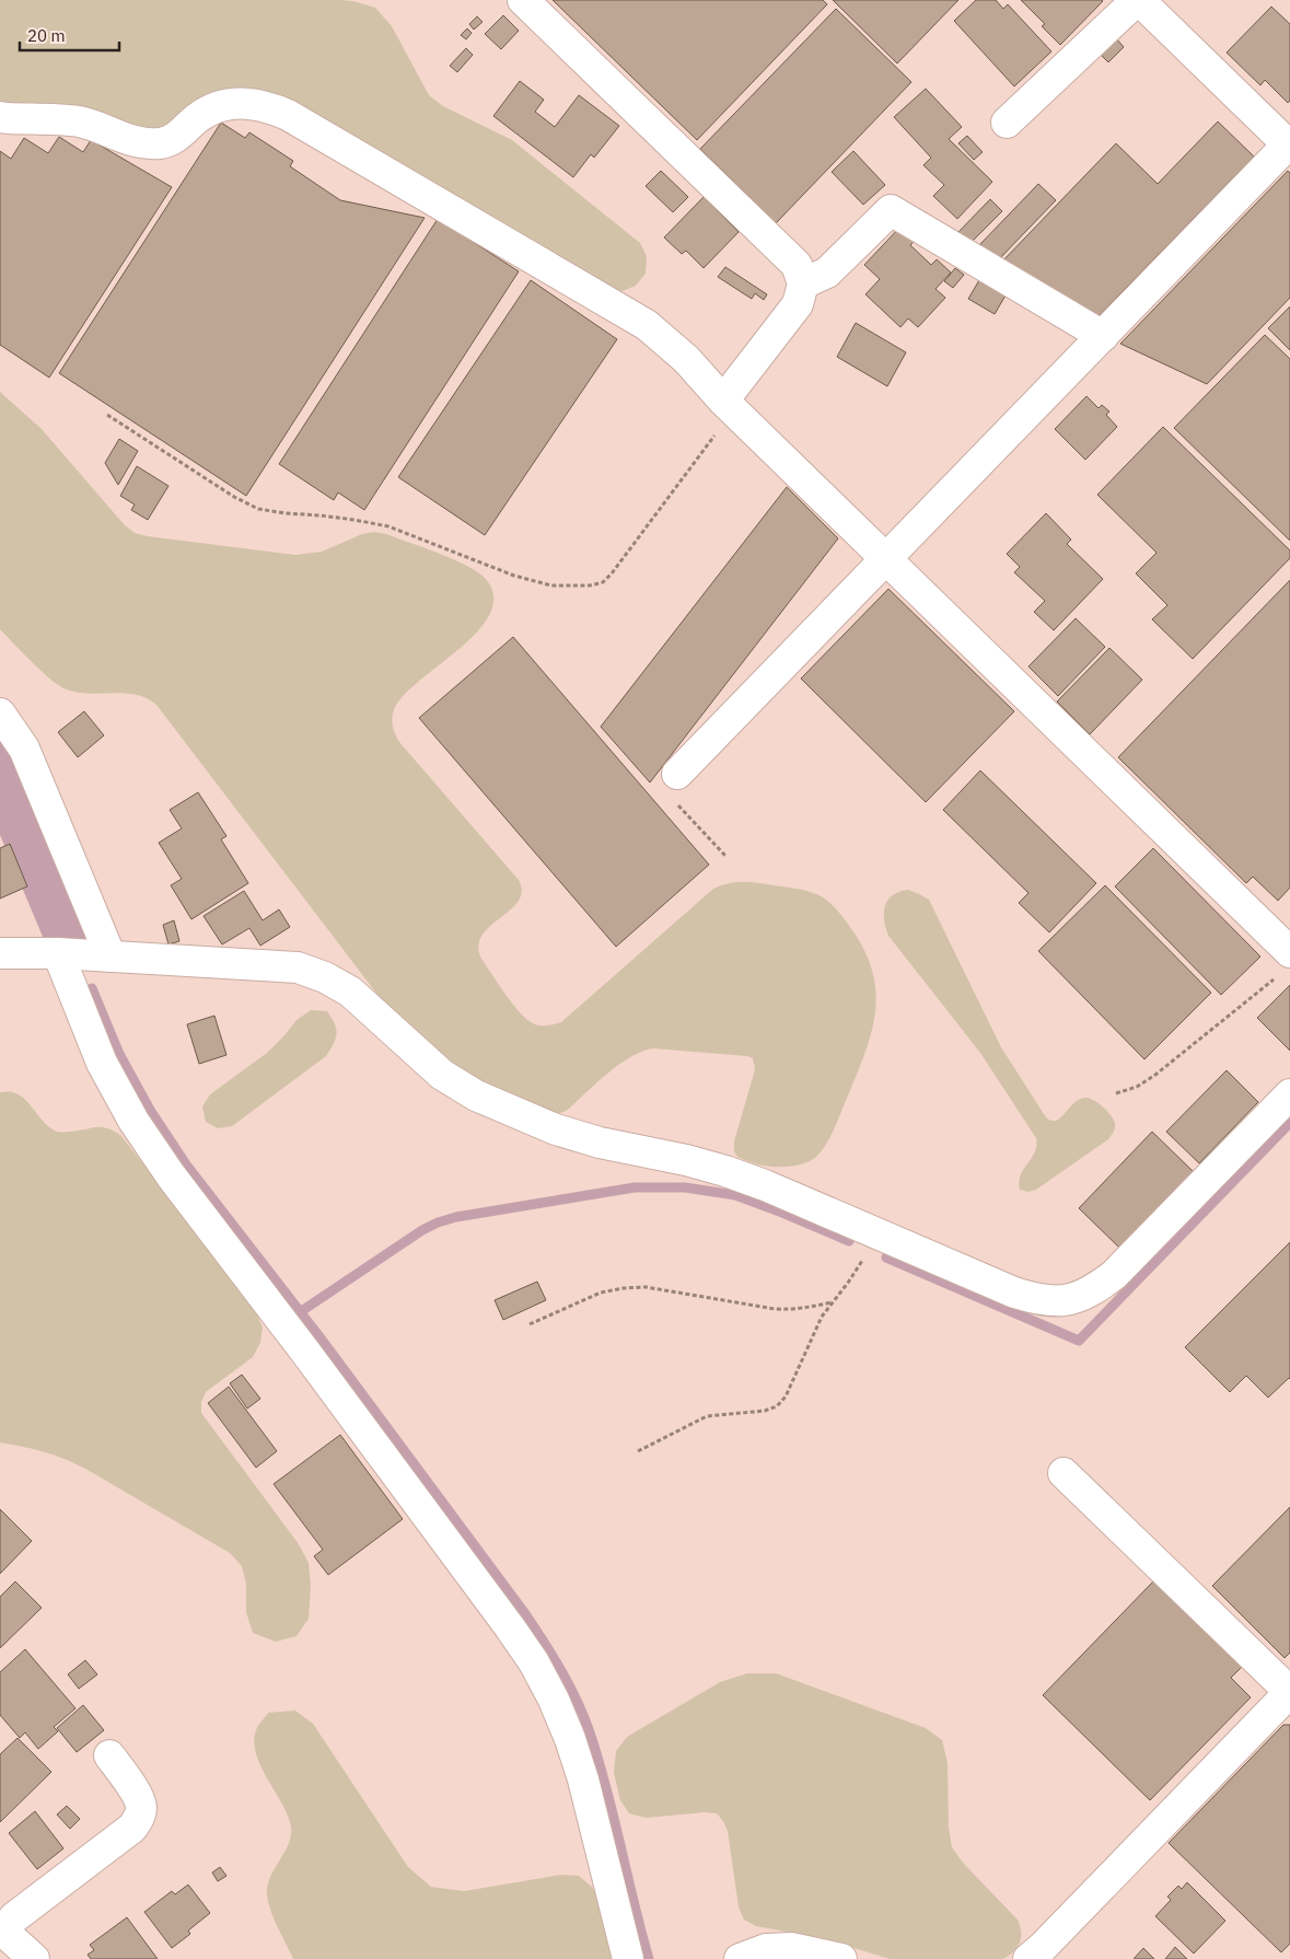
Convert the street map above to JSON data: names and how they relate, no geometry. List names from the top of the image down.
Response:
{
  "scale_bar": "20 m"
}
